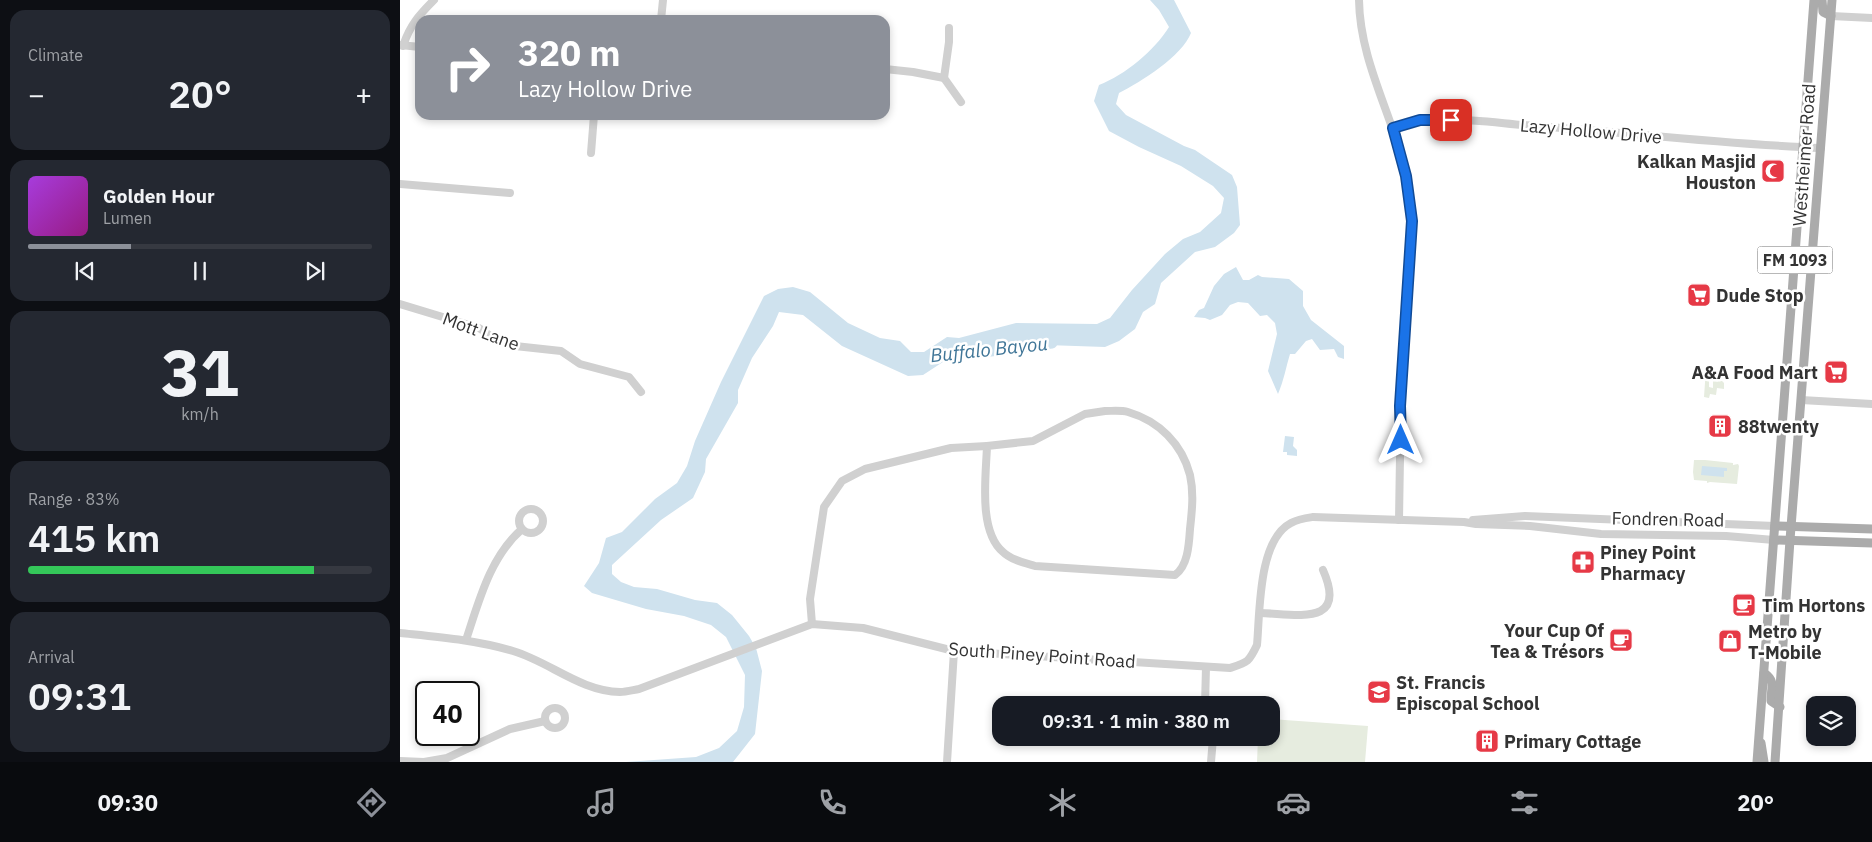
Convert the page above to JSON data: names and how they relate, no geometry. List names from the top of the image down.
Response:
{
  "streets": {
    "main road": ["Westheimer Road", "FM 1093", "Fondren Road"],
    "street": ["Lazy Hollow Drive", "Mott Lane", "South Piney Point Road"]
  },
  "crossings": [
    ["Lazy Hollow Drive", "Westheimer Road"],
    ["Westheimer Road", "Fondren Road"],
    ["Fondren Road", "South Piney Point Road"]
  ],
  "water": ["Buffalo Bayou"],
  "places": {
    "mosque": ["Kalkan Masjid Houston"],
    "supermarket": ["Dude Stop", "A&A Food Mart"],
    "building": ["88twenty", "Primary Cottage"],
    "pharmacy": ["Piney Point Pharmacy"],
    "cafe": ["Tim Hortons", "Your Cup Of Tea & Trésors"],
    "shop": ["Metro by T-Mobile"],
    "school or university": ["St. Francis Episcopal School"]
  },
  "page": {
    "tile": [
      "Climate",
      ["31", "km/h"],
      ["Range · 83%", "415 km"],
      ["Arrival", "09:31"]
    ],
    "turn": ["320 m", "Lazy Hollow Drive"],
    "heat": ["−", "20°", "+"],
    "song": ["Golden Hour", "Lumen"],
    "limit": "40",
    "trip": "09:31 · 1 min · 380 m",
    "tabs": ["09:30", "20°"]
  }
}
